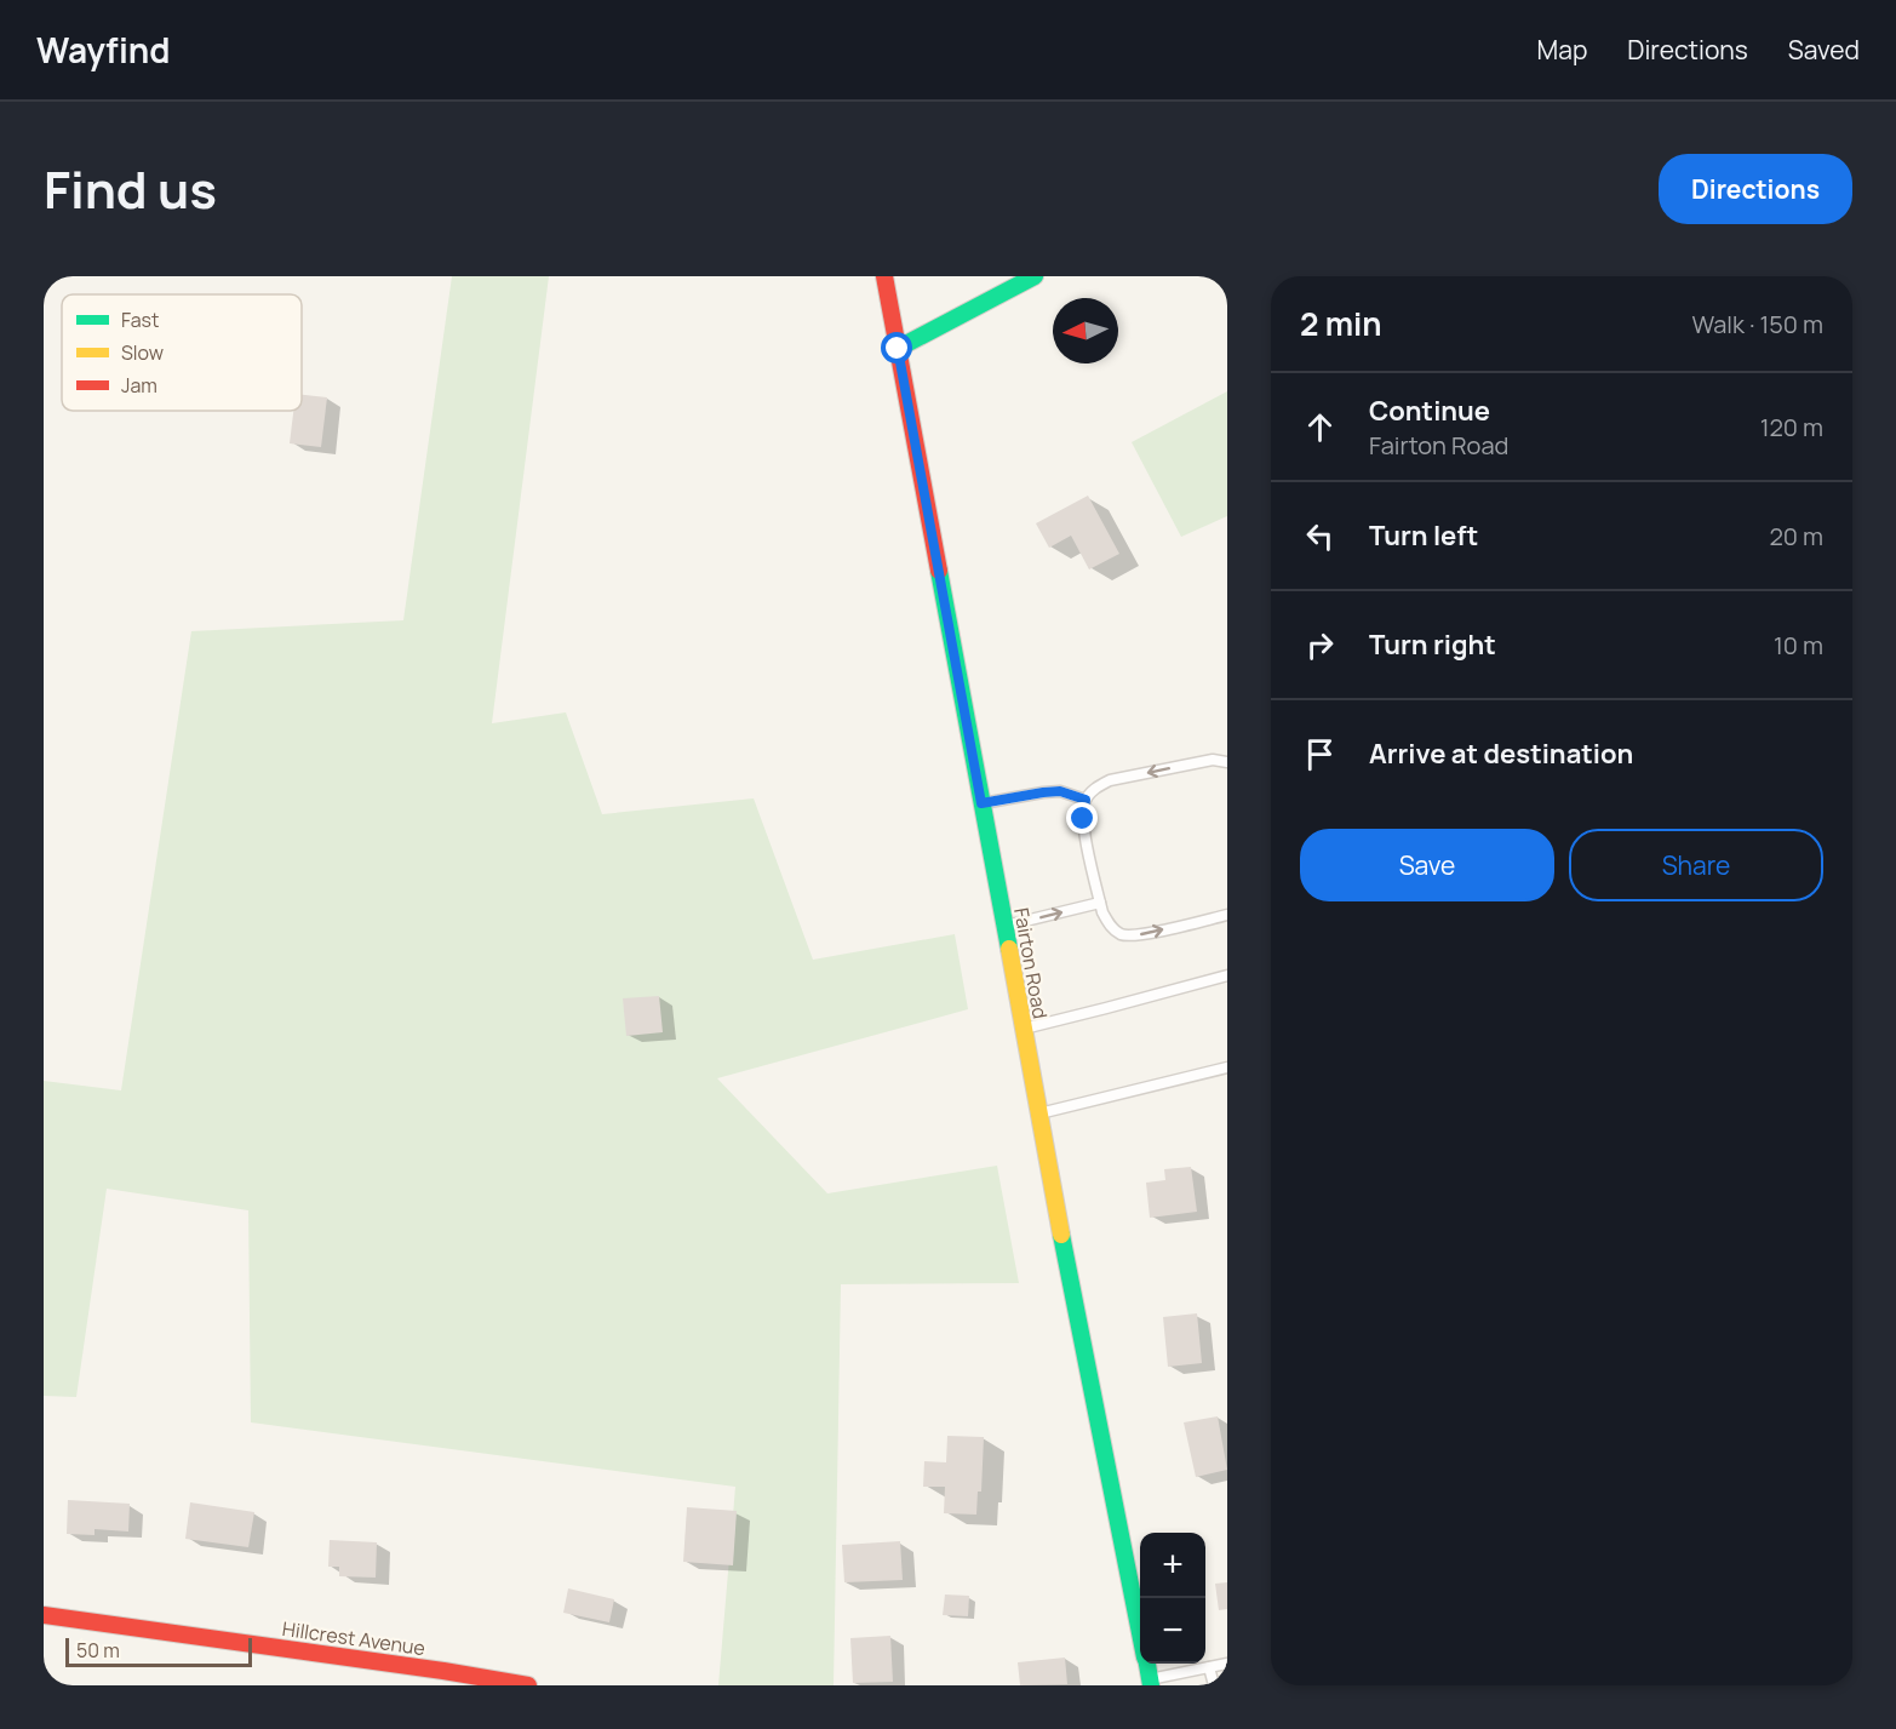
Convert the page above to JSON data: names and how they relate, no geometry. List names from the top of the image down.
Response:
{
  "streets": {
    "main road": ["Fairton Road", "Hillcrest Avenue"]
  },
  "legend": ["Fast", "Slow", "Jam"],
  "scale_bar": "50 m",
  "north": "left",
  "page": {
    "header": "Wayfind",
    "nav": ["Map", "Directions", "Saved"],
    "title": "Find us",
    "buttons": [
      "Directions",
      ["Save", "Share"]
    ],
    "heading": ["2 min", "Walk · 150 m"],
    "list": [
      ["Continue", "Fairton Road", "120 m"],
      ["Turn left", "20 m"],
      ["Turn right", "10 m"],
      "Arrive at destination"
    ],
    "map_buttons": ["+", "−"],
    "scale": "50 m"
  }
}
